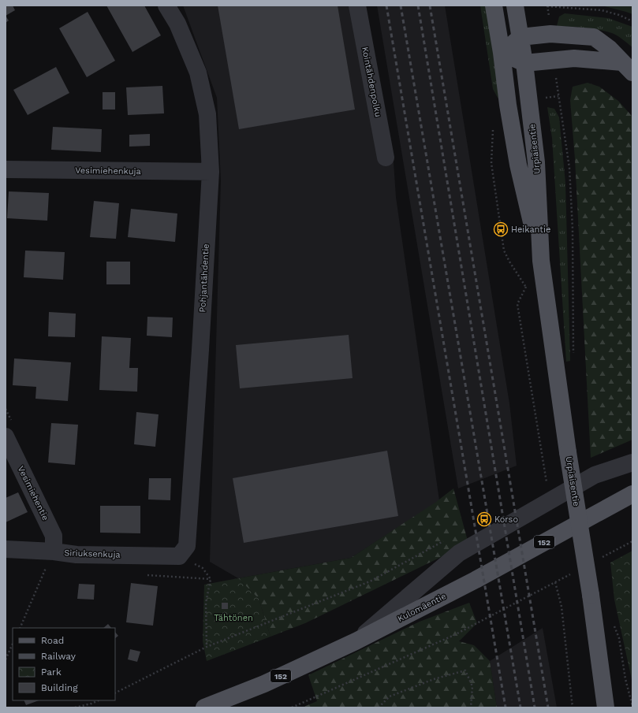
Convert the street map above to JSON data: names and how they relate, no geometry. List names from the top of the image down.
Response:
{
  "streets": {
    "main road": ["Urpiaisentie", "152", "Kulomäentie"],
    "street": [
      "Kointähdenpolku",
      "Vesimiehenkuja",
      "Pohjantähdentie",
      "Vesimiehentie",
      "Siriuksenkuja"
    ]
  },
  "crossings": [
    ["Vesimiehenkuja", "Pohjantähdentie"],
    ["Pohjantähdentie", "Siriuksenkuja"],
    ["Vesimiehentie", "Siriuksenkuja"]
  ],
  "parks": ["Tähtönen"],
  "places": {
    "bus stop": ["Heikantie", "Korso"]
  },
  "legend": [
    "Road",
    "Railway",
    "Park",
    "Building"
  ]
}
